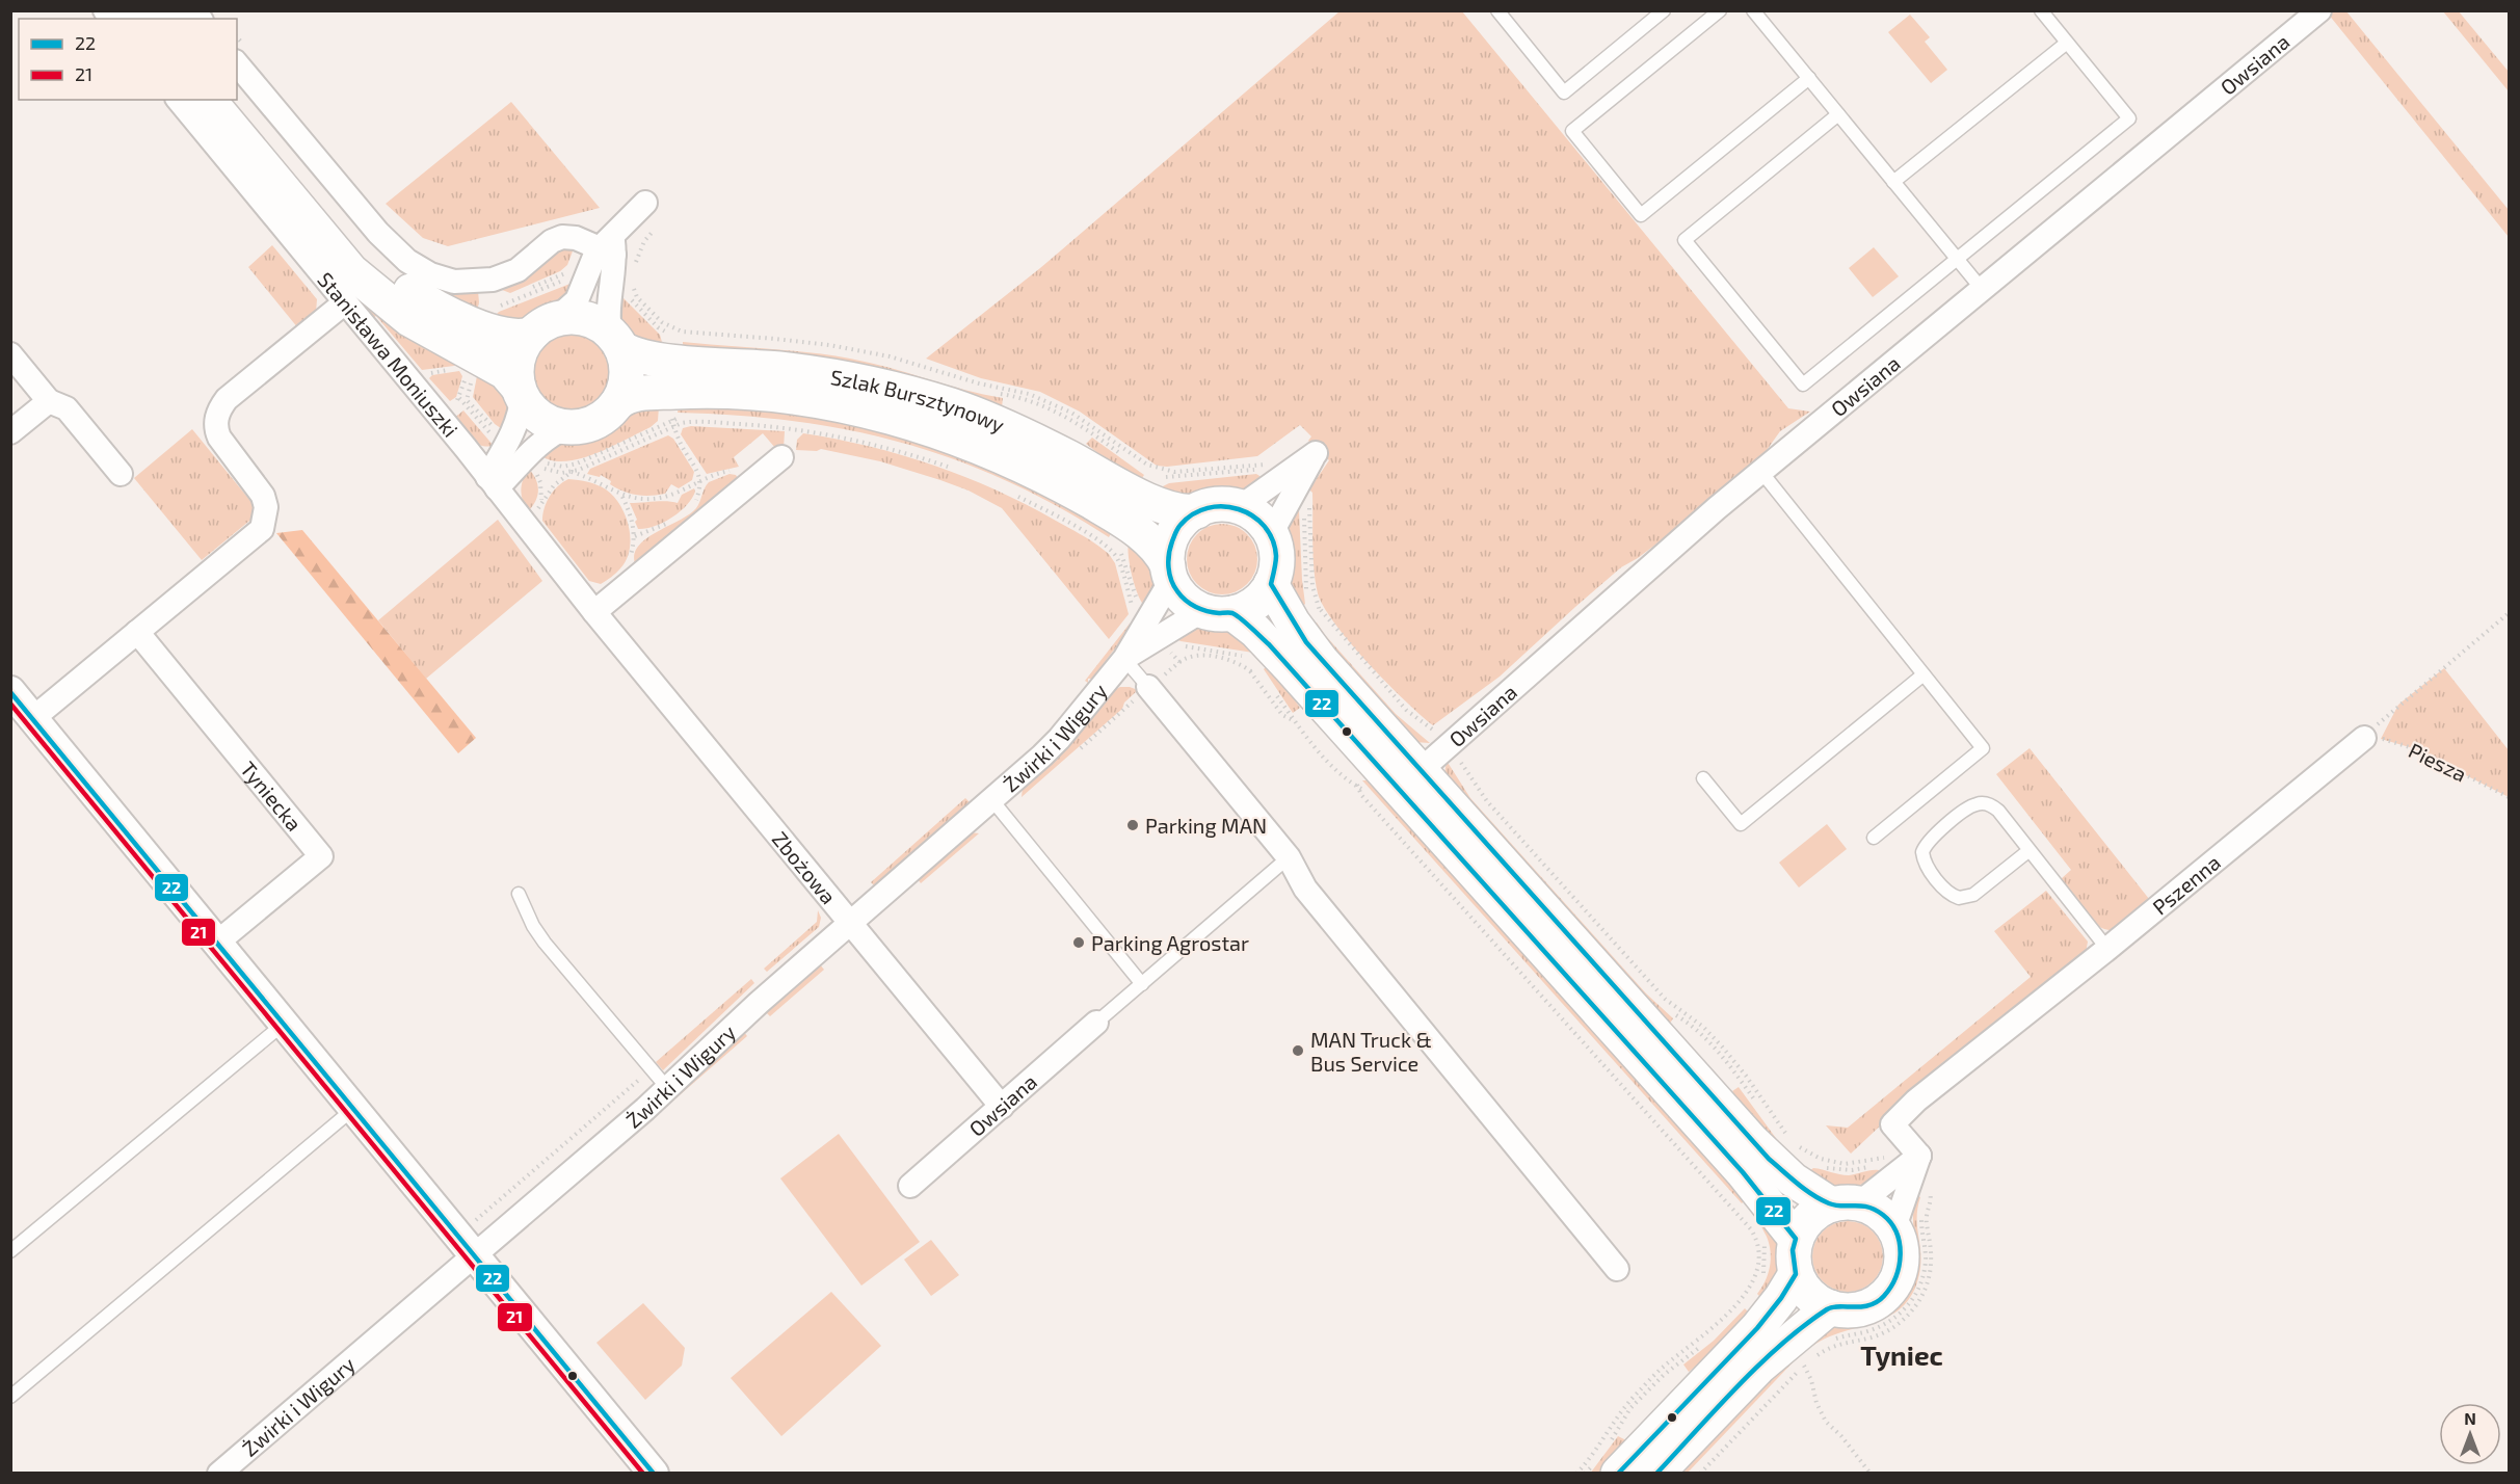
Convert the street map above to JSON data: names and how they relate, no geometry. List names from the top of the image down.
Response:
{
  "streets": {
    "main road": ["Stanisława Moniuszki", "Szlak Bursztynowy"],
    "street": [
      "Owsiana",
      "Żwirki i Wigury",
      "Tyniecka",
      "Zbożowa",
      "Pszenna"
    ],
    "path": ["Piesza"]
  },
  "crossings": [
    ["Owsiana", "Zbożowa"],
    ["Stanisława Moniuszki", "Szlak Bursztynowy"],
    ["Stanisława Moniuszki", "Zbożowa"],
    ["Szlak Bursztynowy", "Żwirki i Wigury"],
    ["Żwirki i Wigury", "Zbożowa"],
    ["Piesza", "Pszenna"]
  ],
  "districts": ["Tyniec"],
  "places": ["Parking MAN", "Parking Agrostar", "MAN Truck & Bus Service"],
  "lines": ["transit line 22", "transit line 21"],
  "legend": ["22", "21"],
  "north": "top"
}
